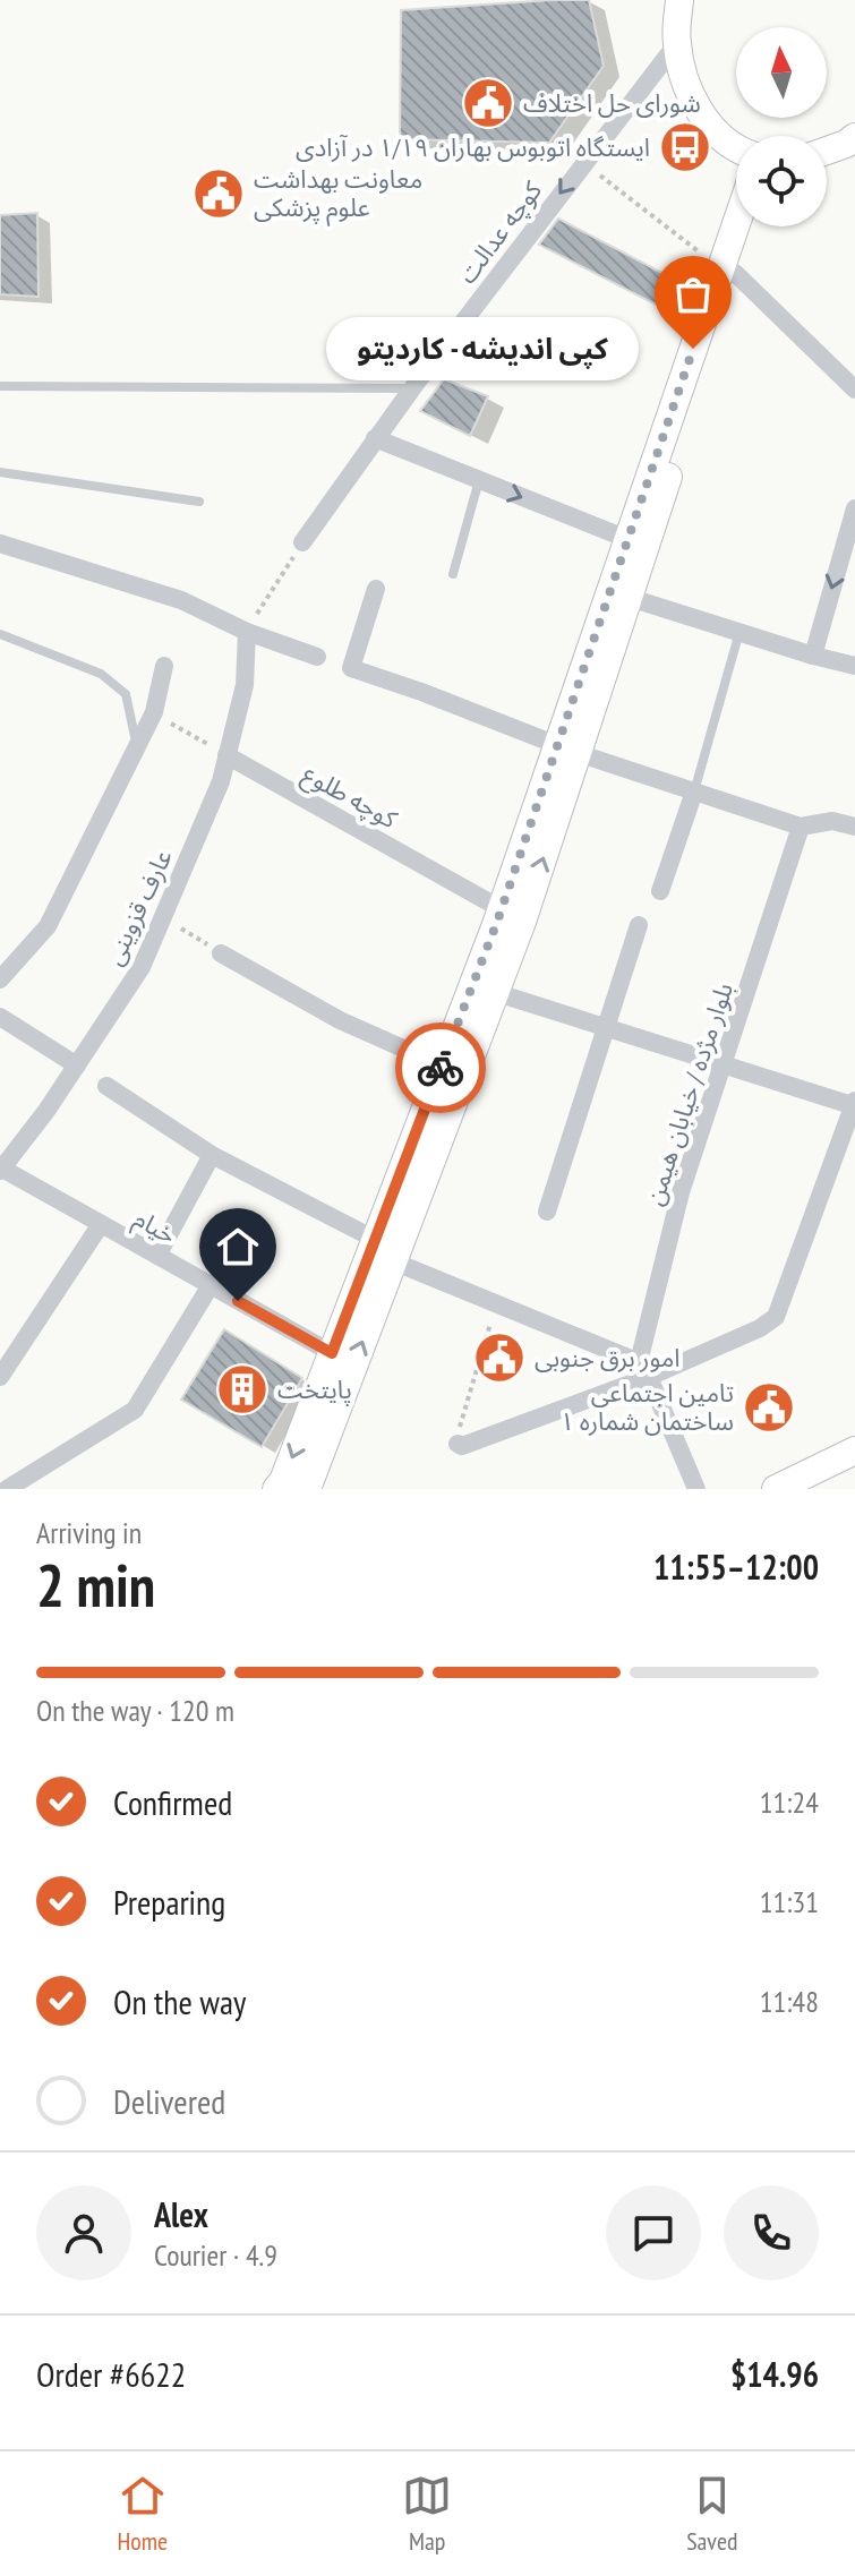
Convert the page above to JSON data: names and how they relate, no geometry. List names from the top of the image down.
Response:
{
  "streets": {
    "street": [
      "کوچه عدالت",
      "کوچه طلوع",
      "عارف قزوینی",
      "بلوار مژده / خیابان هیمن",
      "خیام"
    ]
  },
  "crossings": [
    ["کوچه طلوع", "عارف قزوینی"],
    ["عارف قزوینی", "خیام"]
  ],
  "one_way": ["کوچه عدالت"],
  "places": {
    "public building": [
      "شورای حل اختلاف",
      "معاونت بهداشت علوم پزشکی",
      "امور برق جنوبی",
      "تامین اجتماعی ساختمان شماره ۱"
    ],
    "bus stop": ["ایستگاه اتوبوس بهاران ۱/۱۹ در آزادی"],
    "other": ["کپی اندیشه - کاردیتو"],
    "building": ["پایتخت"]
  },
  "north": "top",
  "page": {
    "bubble": "کپی اندیشه - کاردیتو",
    "heading": ["2 min", "Arriving in", "11:55–12:00"],
    "panel": [
      "Alex",
      "Courier · 4.9",
      "Order #6622",
      "$14.96"
    ],
    "bar": "On the way · 120 m",
    "list": [
      ["Confirmed", "11:24"],
      ["Preparing", "11:31"],
      ["On the way", "11:48"],
      "Delivered"
    ],
    "tabs": ["Home", "Map", "Saved"]
  }
}
